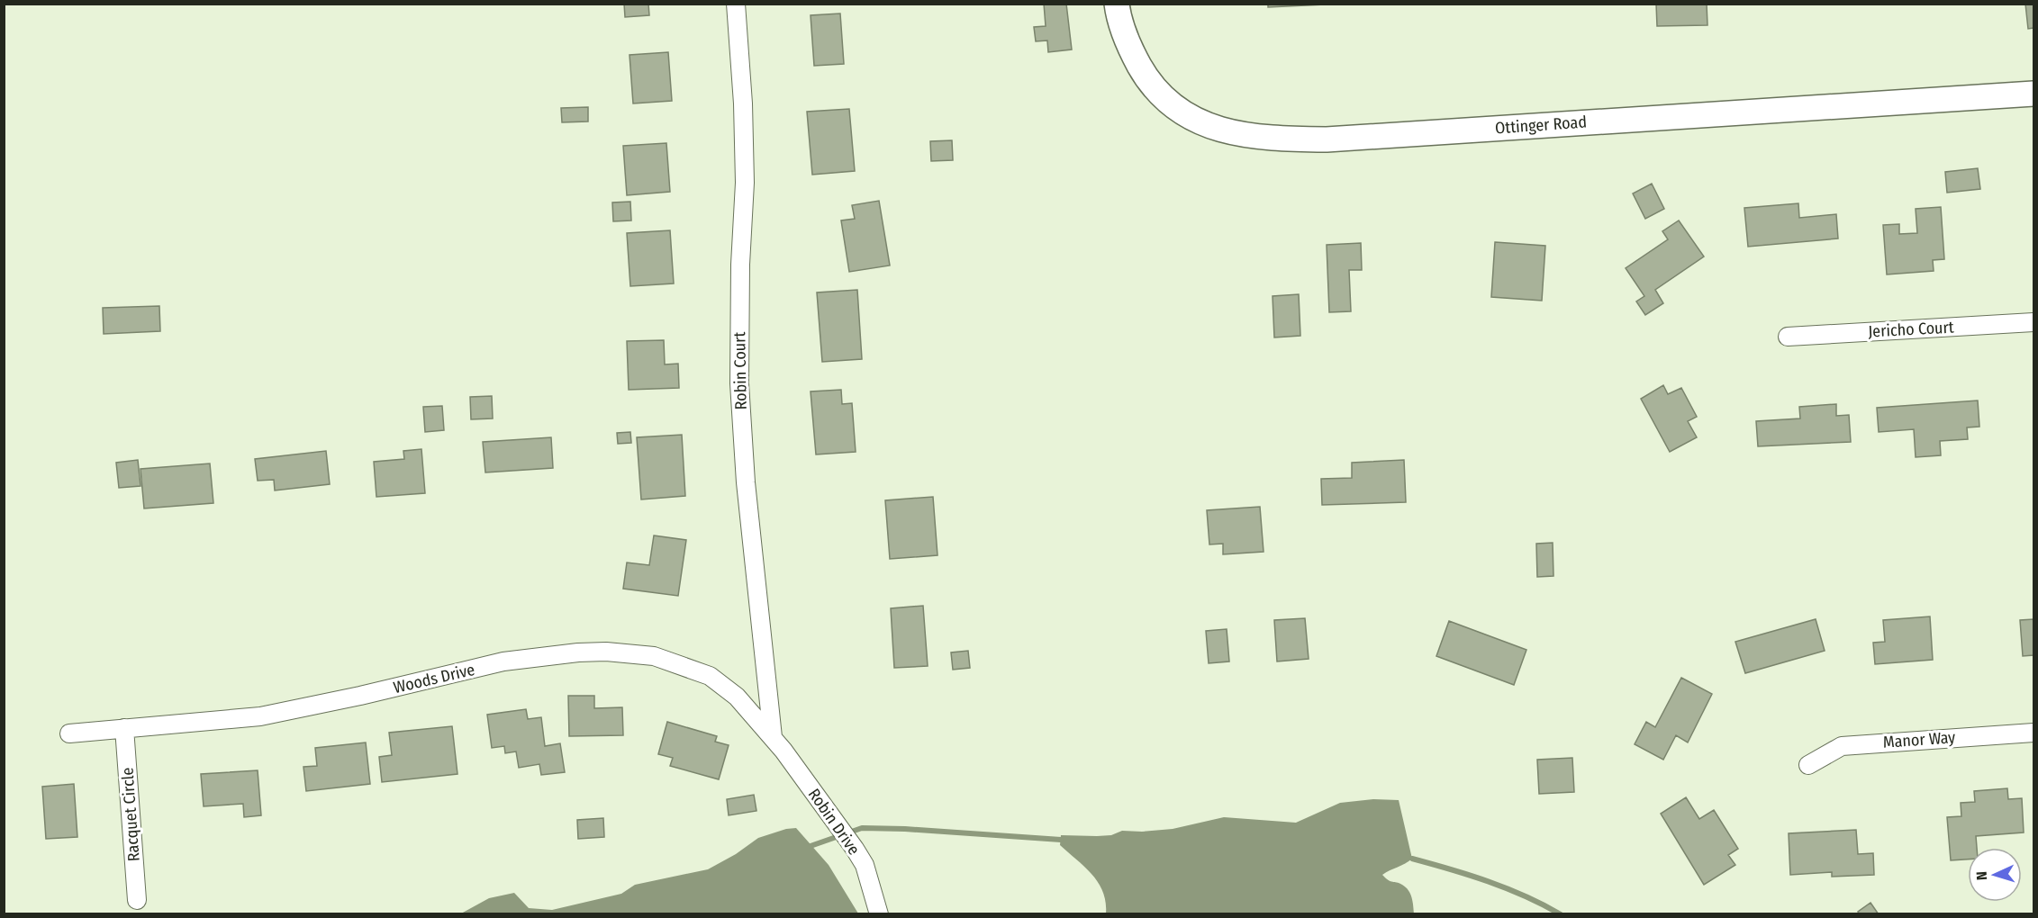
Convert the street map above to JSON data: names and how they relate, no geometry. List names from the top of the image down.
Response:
{
  "streets": {
    "street": [
      "Ottinger Road",
      "Jericho Court",
      "Robin Court",
      "Woods Drive",
      "Manor Way",
      "Racquet Circle",
      "Robin Drive"
    ]
  },
  "crossings": [
    ["Robin Court", "Woods Drive"],
    ["Robin Court", "Robin Drive"],
    ["Woods Drive", "Racquet Circle"],
    ["Woods Drive", "Robin Drive"]
  ],
  "north": "left"
}
